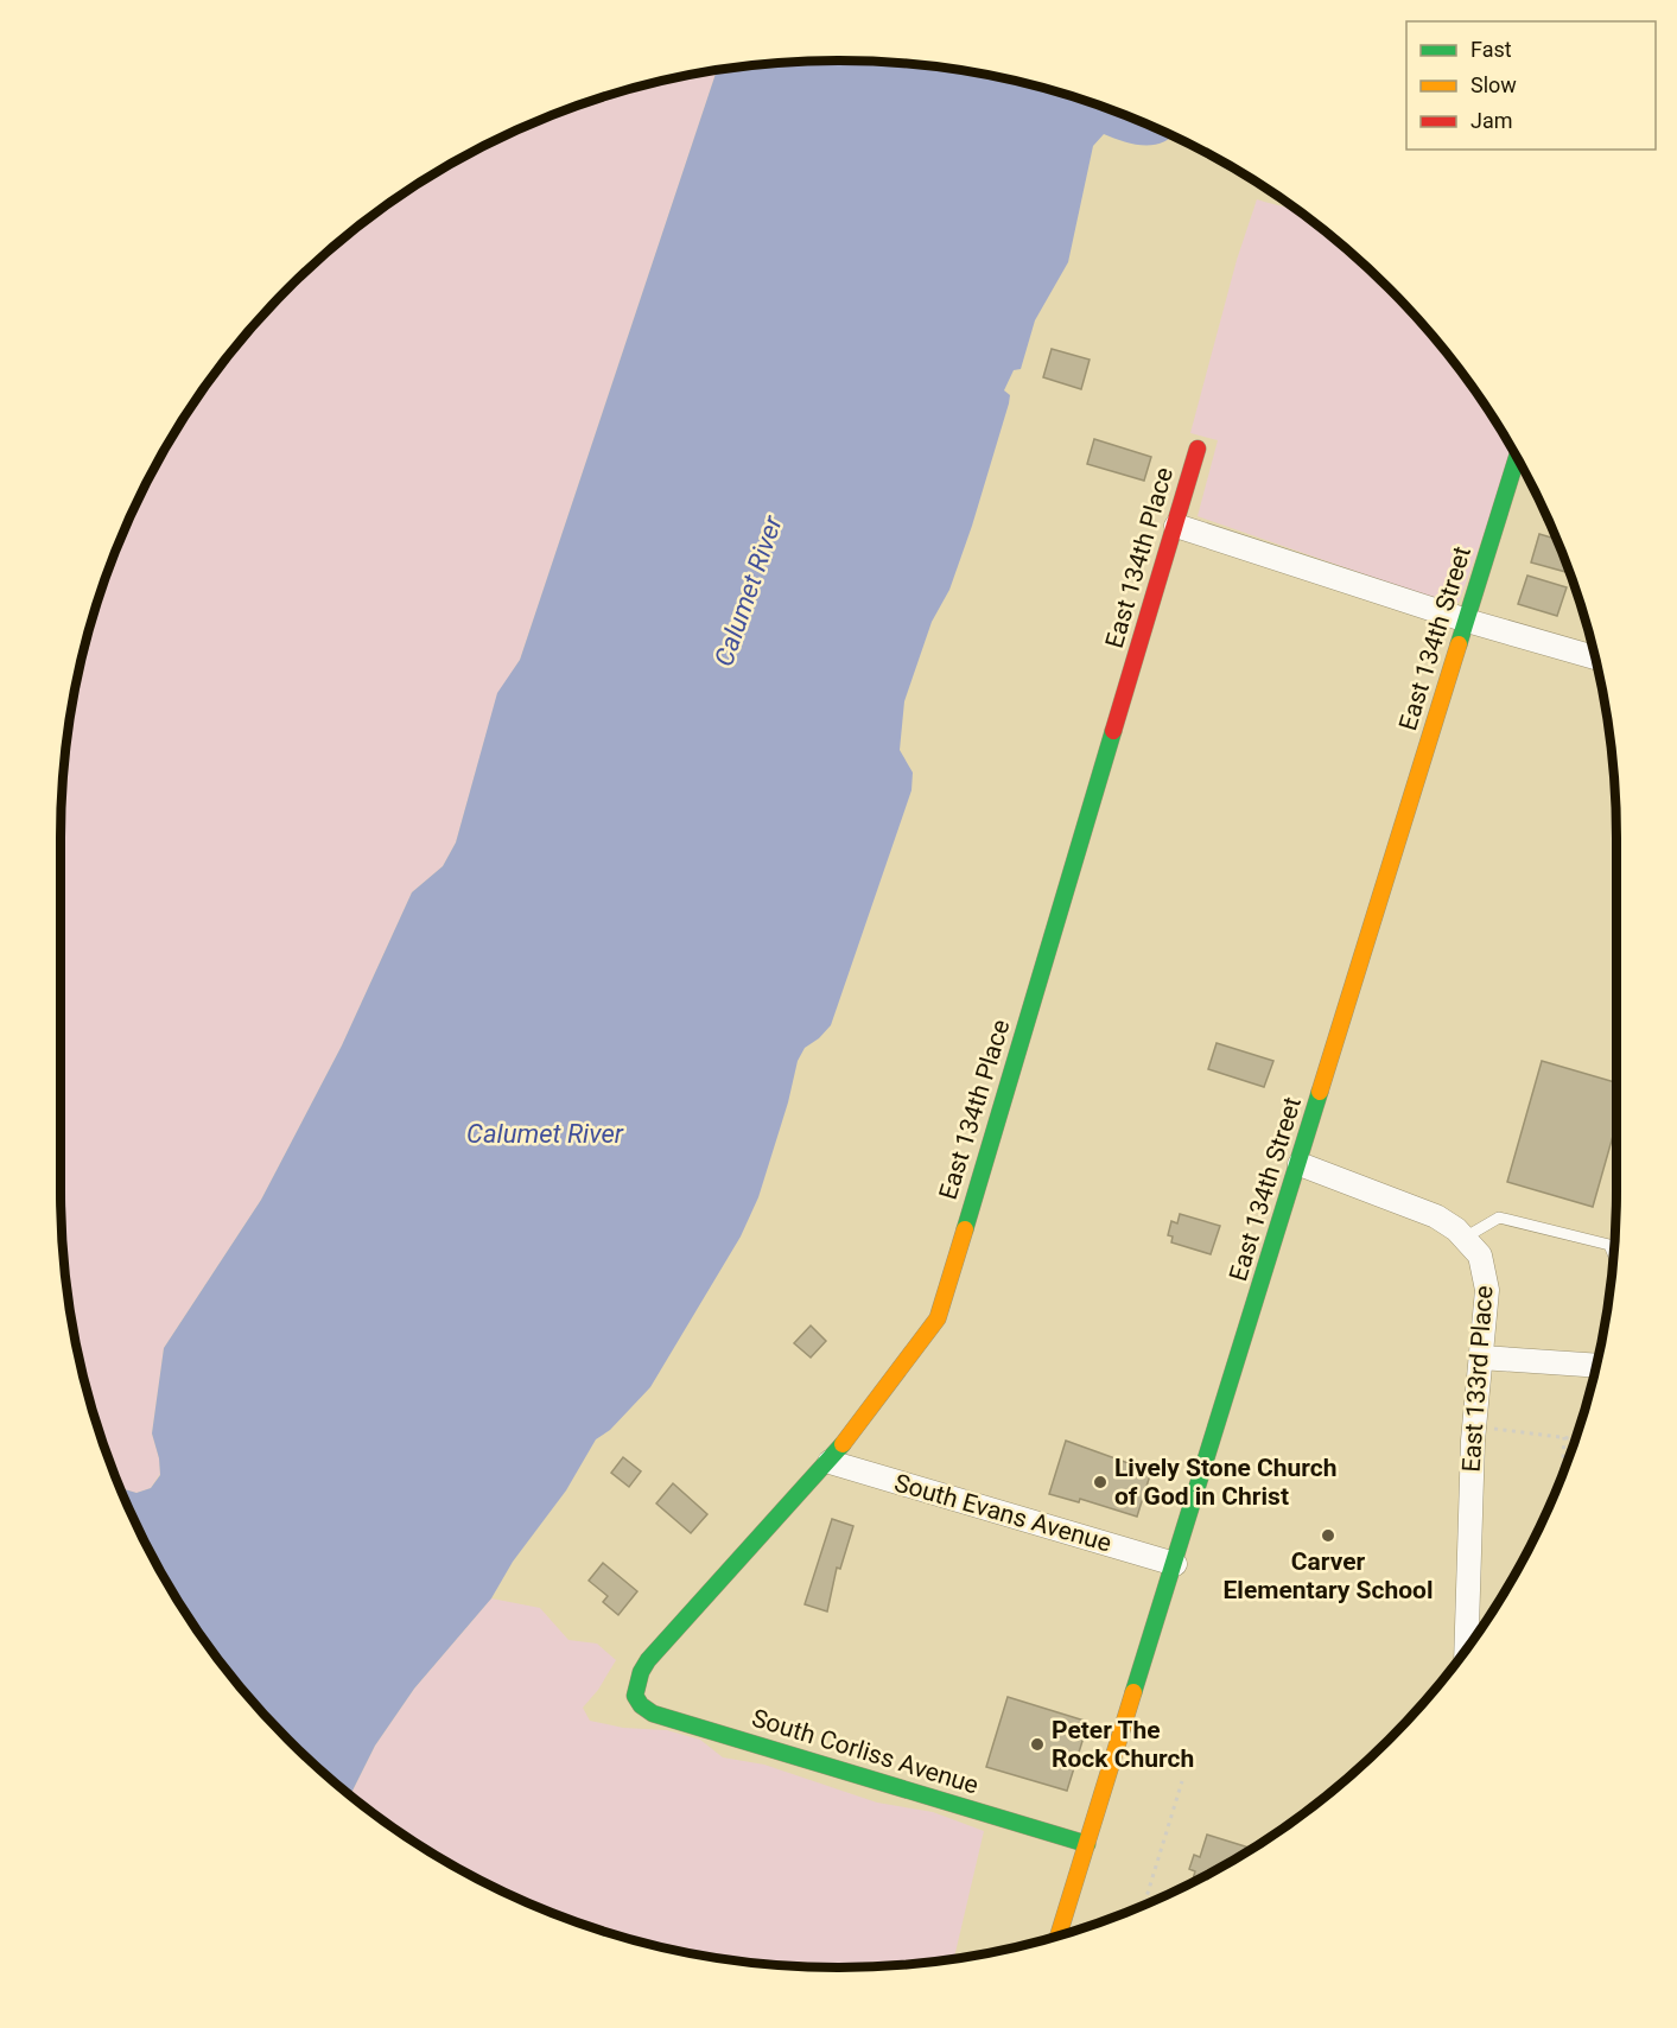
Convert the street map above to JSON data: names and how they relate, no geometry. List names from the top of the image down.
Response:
{
  "streets": {
    "street": [
      "East 134th Place",
      "East 134th Street",
      "East 133rd Place",
      "South Evans Avenue",
      "South Corliss Avenue"
    ]
  },
  "crossings": [
    ["East 134th Place", "South Evans Avenue"],
    ["East 134th Place", "South Corliss Avenue"],
    ["East 134th Street", "East 133rd Place"],
    ["East 134th Street", "South Evans Avenue"],
    ["East 134th Street", "South Corliss Avenue"]
  ],
  "water": ["Calumet River"],
  "places": ["Lively Stone Church of God in Christ", "Carver Elementary School", "Peter The Rock Church"],
  "legend": ["Fast", "Slow", "Jam"]
}
